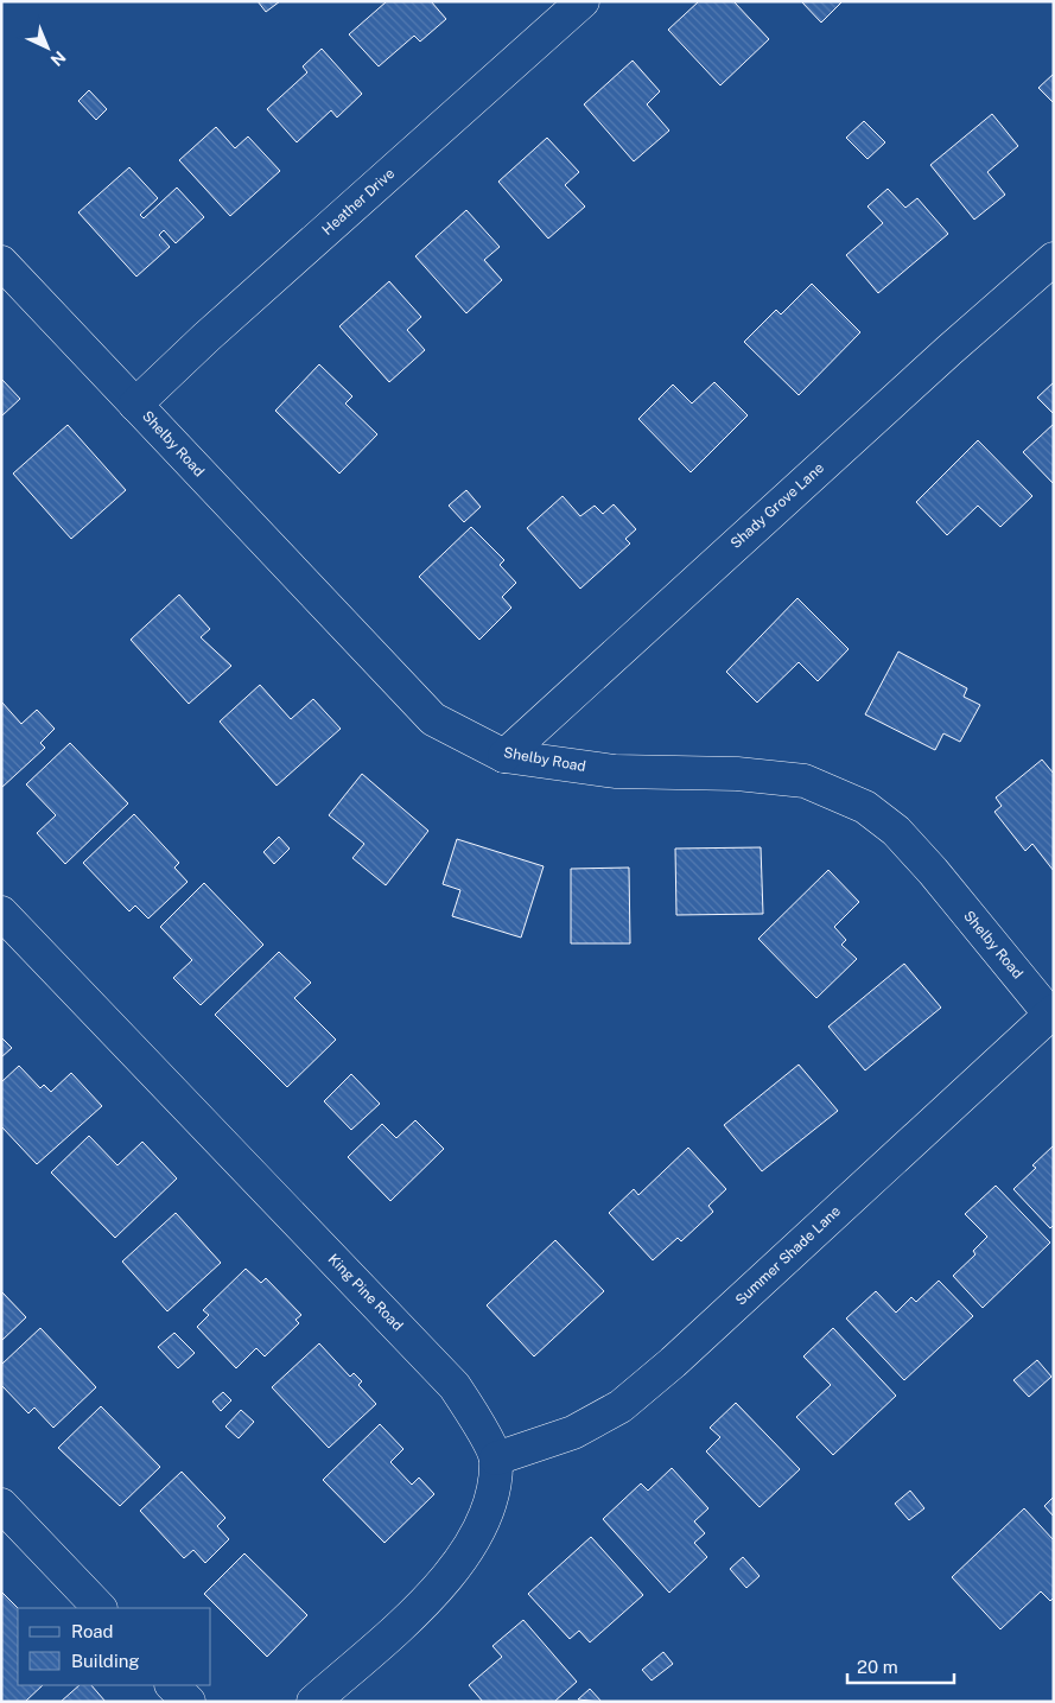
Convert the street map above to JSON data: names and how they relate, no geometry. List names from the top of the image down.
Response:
{
  "streets": {
    "street": [
      "Heather Drive",
      "Shelby Road",
      "Shady Grove Lane",
      "Summer Shade Lane",
      "King Pine Road"
    ]
  },
  "crossings": [
    ["Heather Drive", "Shelby Road"],
    ["Shelby Road", "Shady Grove Lane"],
    ["Shelby Road", "Summer Shade Lane"],
    ["Summer Shade Lane", "King Pine Road"]
  ],
  "legend": ["Road", "Building"],
  "scale_bar": "20 m",
  "north": "bottom right"
}
